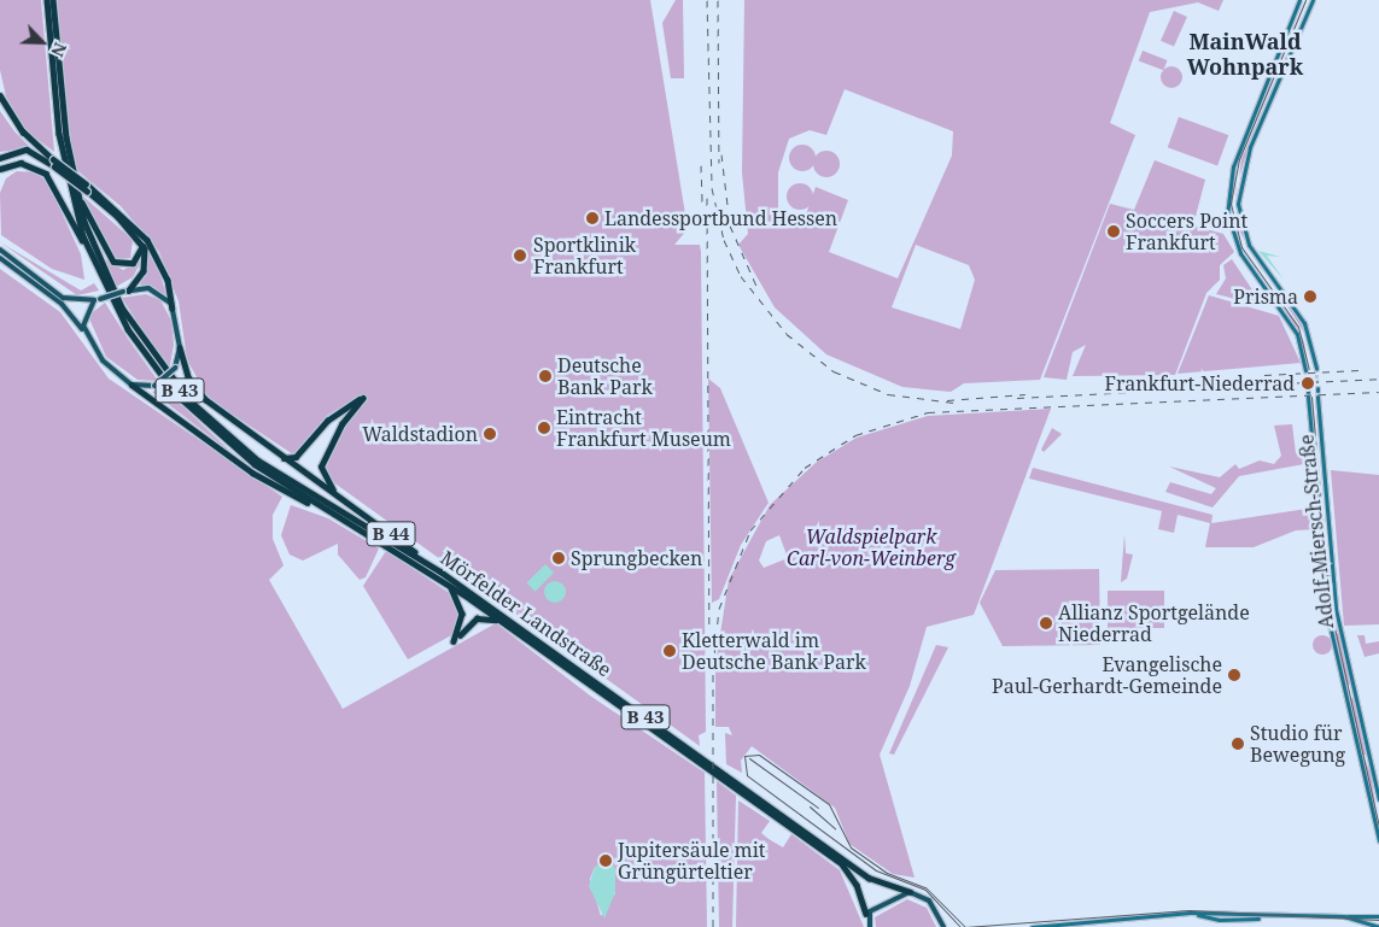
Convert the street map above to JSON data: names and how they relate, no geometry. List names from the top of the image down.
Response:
{
  "streets": {
    "highway": ["B 43", "B 44", "Mörfelder Landstraße"],
    "main road": ["Adolf-Miersch-Straße"]
  },
  "crossings": [
    ["B 43", "Mörfelder Landstraße"],
    ["B 44", "Mörfelder Landstraße"]
  ],
  "districts": ["MainWald Wohnpark"],
  "parks": ["Waldspielpark Carl-von-Weinberg"],
  "places": [
    "Landessportbund Hessen",
    "Soccers Point Frankfurt",
    "Sportklinik Frankfurt",
    "Prisma",
    "Deutsche Bank Park",
    "Frankfurt-Niederrad",
    "Eintracht Frankfurt Museum",
    "Waldstadion",
    "Sprungbecken",
    "Allianz Sportgelände Niederrad",
    "Kletterwald im Deutsche Bank Park",
    "Evangelische Paul-Gerhardt-Gemeinde",
    "Studio für Bewegung",
    "Jupitersäule mit Grüngürteltier"
  ],
  "north": "bottom right"
}
